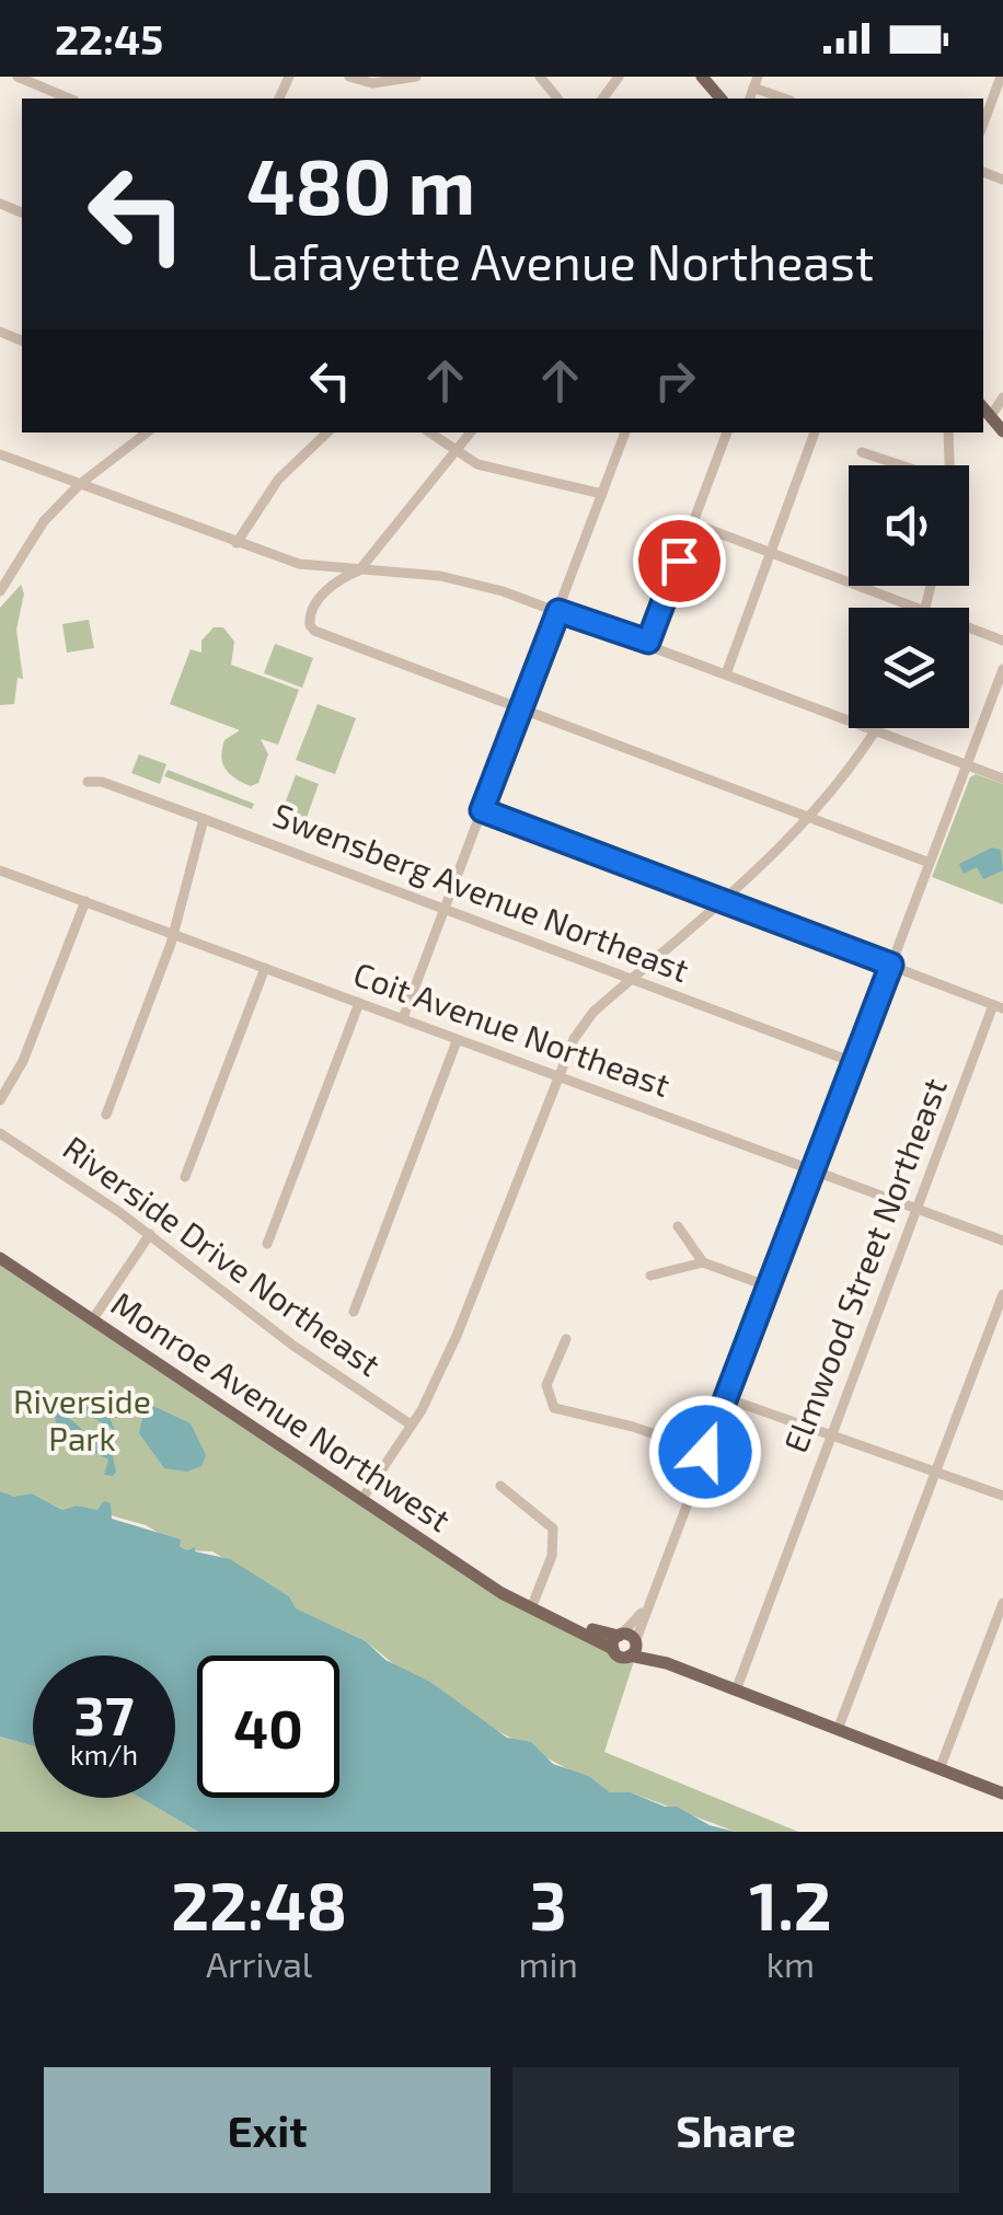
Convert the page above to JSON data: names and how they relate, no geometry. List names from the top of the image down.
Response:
{
  "streets": {
    "main road": ["Monroe Avenue Northwest"],
    "street": [
      "Swensberg Avenue Northeast",
      "Coit Avenue Northeast",
      "Riverside Drive Northeast",
      "Elmwood Street Northeast"
    ]
  },
  "crossings": [
    ["Coit Avenue Northeast", "Elmwood Street Northeast"],
    ["Elmwood Street Northeast", "Monroe Avenue Northwest"]
  ],
  "parks": ["Riverside Park"],
  "page": {
    "status": "22:45",
    "turn": ["480 m", "Lafayette Avenue Northeast"],
    "speed": "37 km/h",
    "limit": "40",
    "eta": [
      "22:48",
      "Arrival",
      "3",
      "min",
      "1.2",
      "km"
    ],
    "buttons": ["Exit", "Share"]
  }
}
